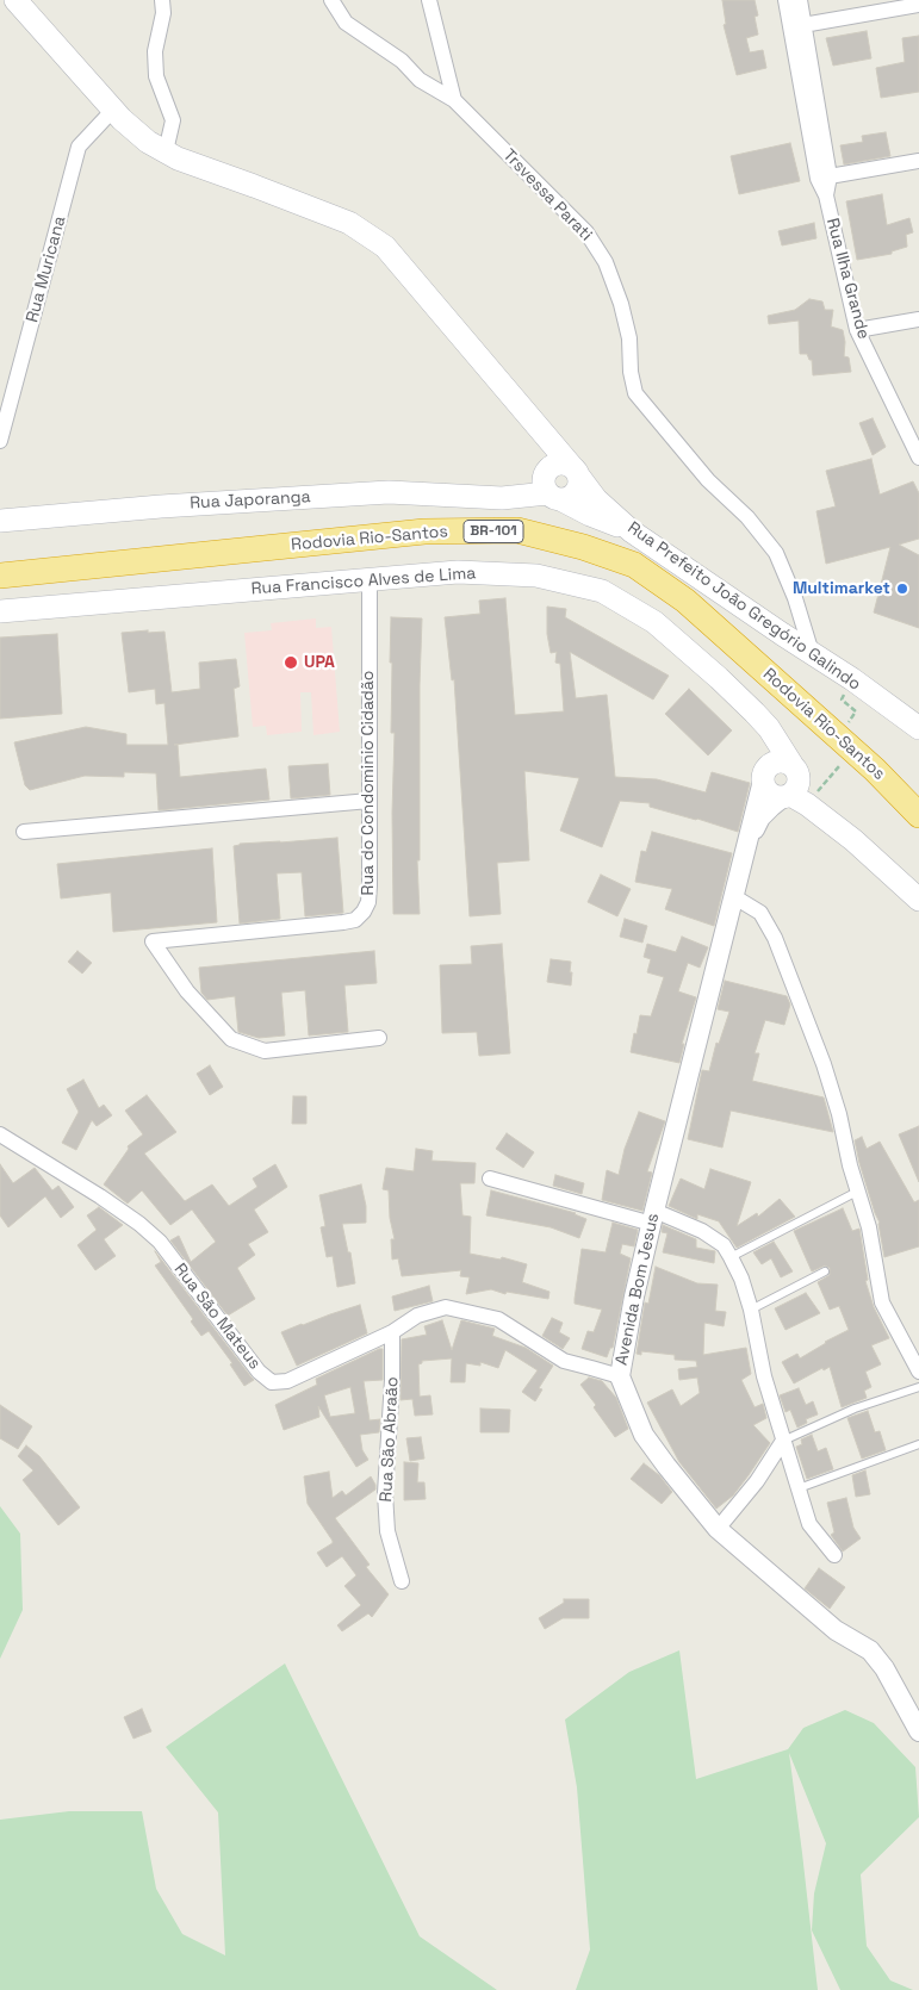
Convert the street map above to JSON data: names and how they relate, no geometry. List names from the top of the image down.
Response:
{
  "streets": {
    "highway": ["BR-101", "Rodovia Rio-Santos"],
    "main road": ["Rua Japoranga", "Rua Francisco Alves de Lima", "Rua Prefeito João Gregório Galindo"],
    "street": [
      "Trsvessa Parati",
      "Rua Muricana",
      "Rua Ilha Grande",
      "Rua do Condominio Cidadão",
      "Avenida Bom Jesus",
      "Rua São Mateus",
      "Rua São Abraão"
    ]
  },
  "crossings": [
    ["Trsvessa Parati", "Rua Prefeito João Gregório Galindo"],
    ["Rua Japoranga", "Rua Prefeito João Gregório Galindo"],
    ["Rua Francisco Alves de Lima", "Rua do Condominio Cidadão"],
    ["Rua Francisco Alves de Lima", "Avenida Bom Jesus"],
    ["Avenida Bom Jesus", "Rua São Mateus"],
    ["Rua São Mateus", "Rua São Abraão"]
  ],
  "places": ["Multimarket", "UPA"]
}
